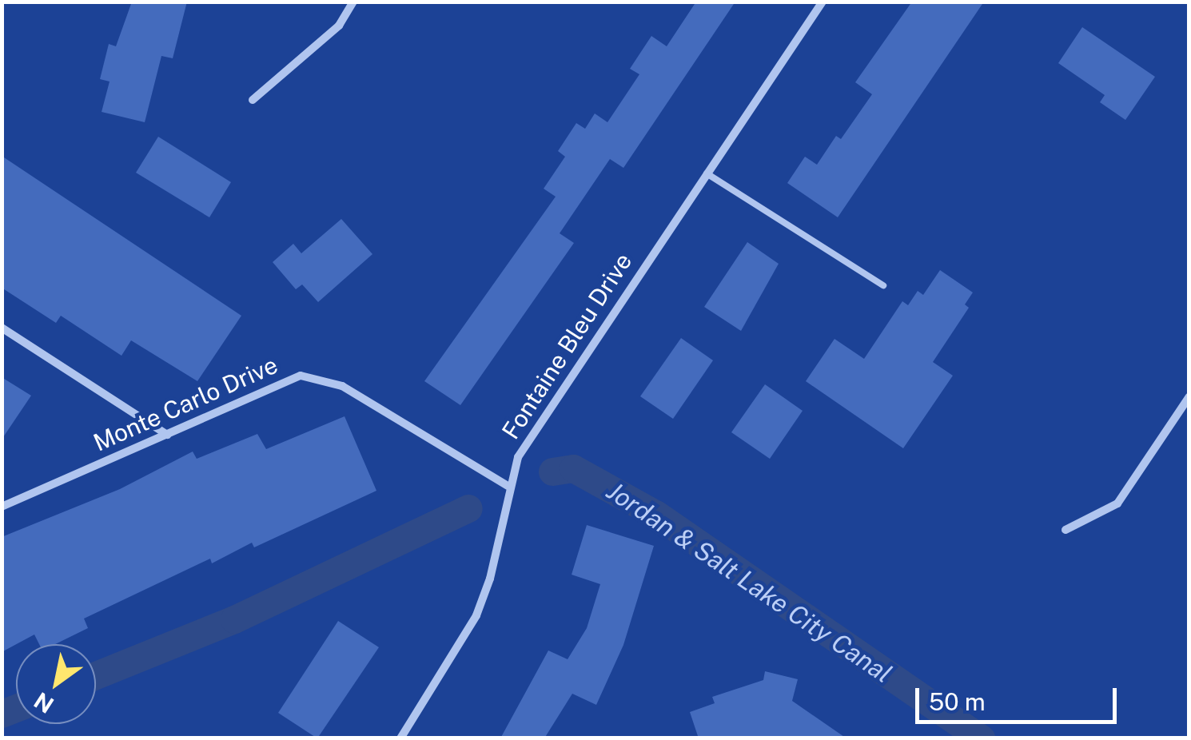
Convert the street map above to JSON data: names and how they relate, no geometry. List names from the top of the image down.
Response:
{
  "streets": {
    "street": ["Fontaine Bleu Drive", "Monte Carlo Drive"]
  },
  "crossings": [
    ["Fontaine Bleu Drive", "Monte Carlo Drive"]
  ],
  "water": ["Jordan & Salt Lake City Canal"],
  "scale_bar": "50 m",
  "north": "bottom left"
}
